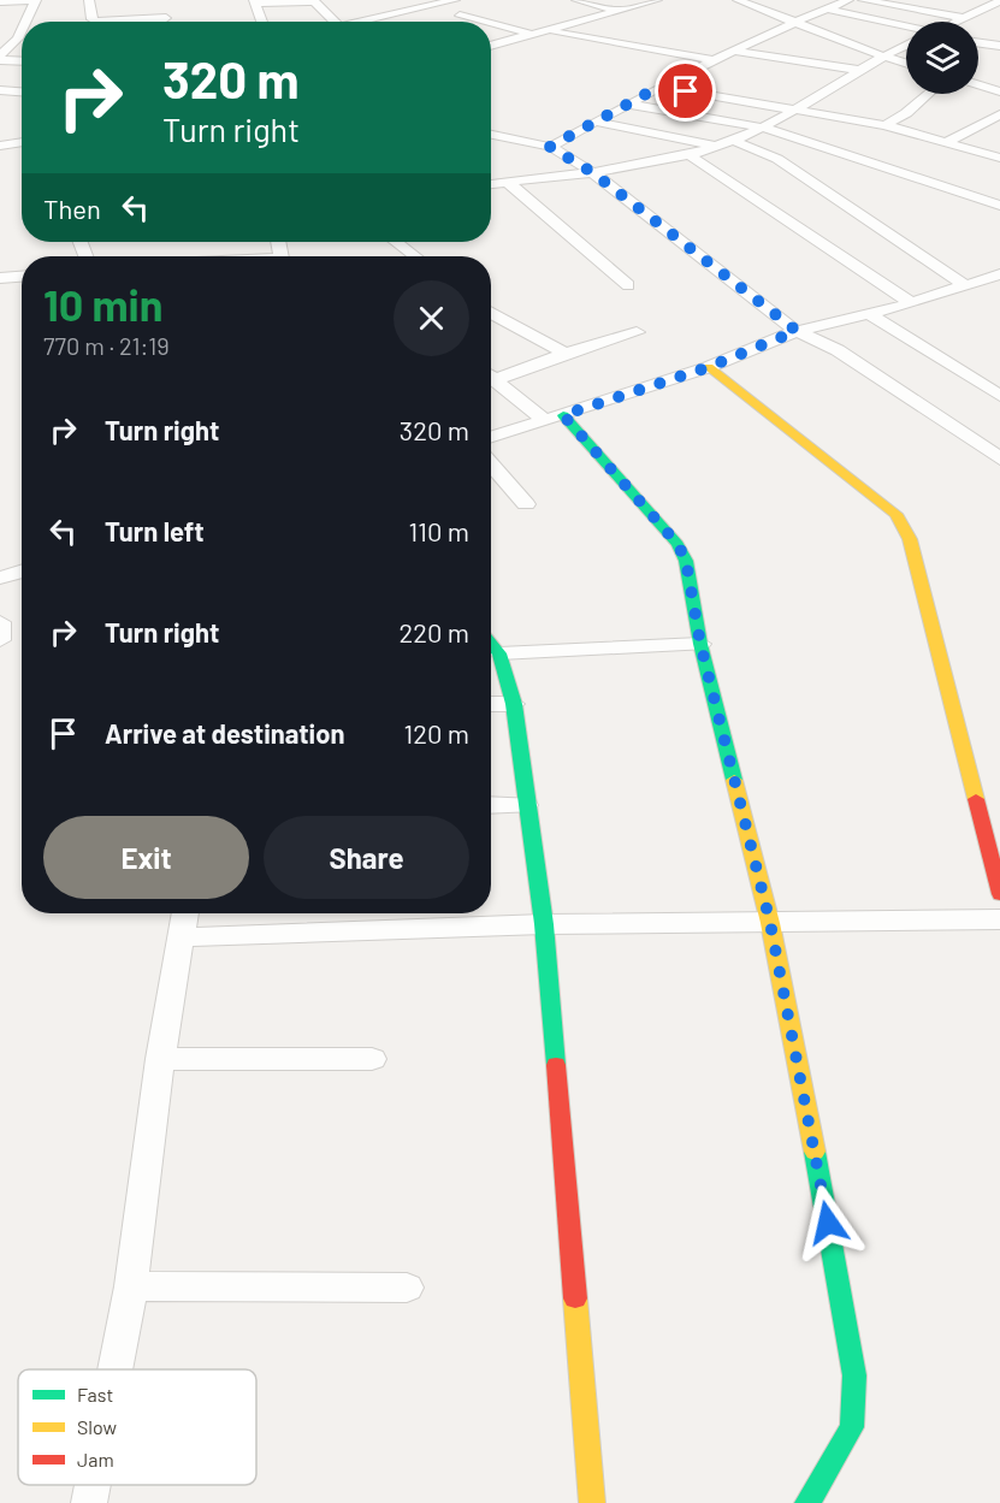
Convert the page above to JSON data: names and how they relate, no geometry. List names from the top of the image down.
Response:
{
  "legend": ["Fast", "Slow", "Jam"],
  "page": {
    "turn": ["320 m", "Turn right"],
    "then": "Then",
    "heading": ["10 min", "770 m · 21:19"],
    "list": [
      {
        "name": "Turn right",
        "value": "320 m"
      },
      {
        "name": "Turn left",
        "value": "110 m"
      },
      {
        "name": "Turn right",
        "value": "220 m"
      },
      {
        "name": "Arrive at destination",
        "value": "120 m"
      }
    ],
    "buttons": ["Exit", "Share"]
  }
}
